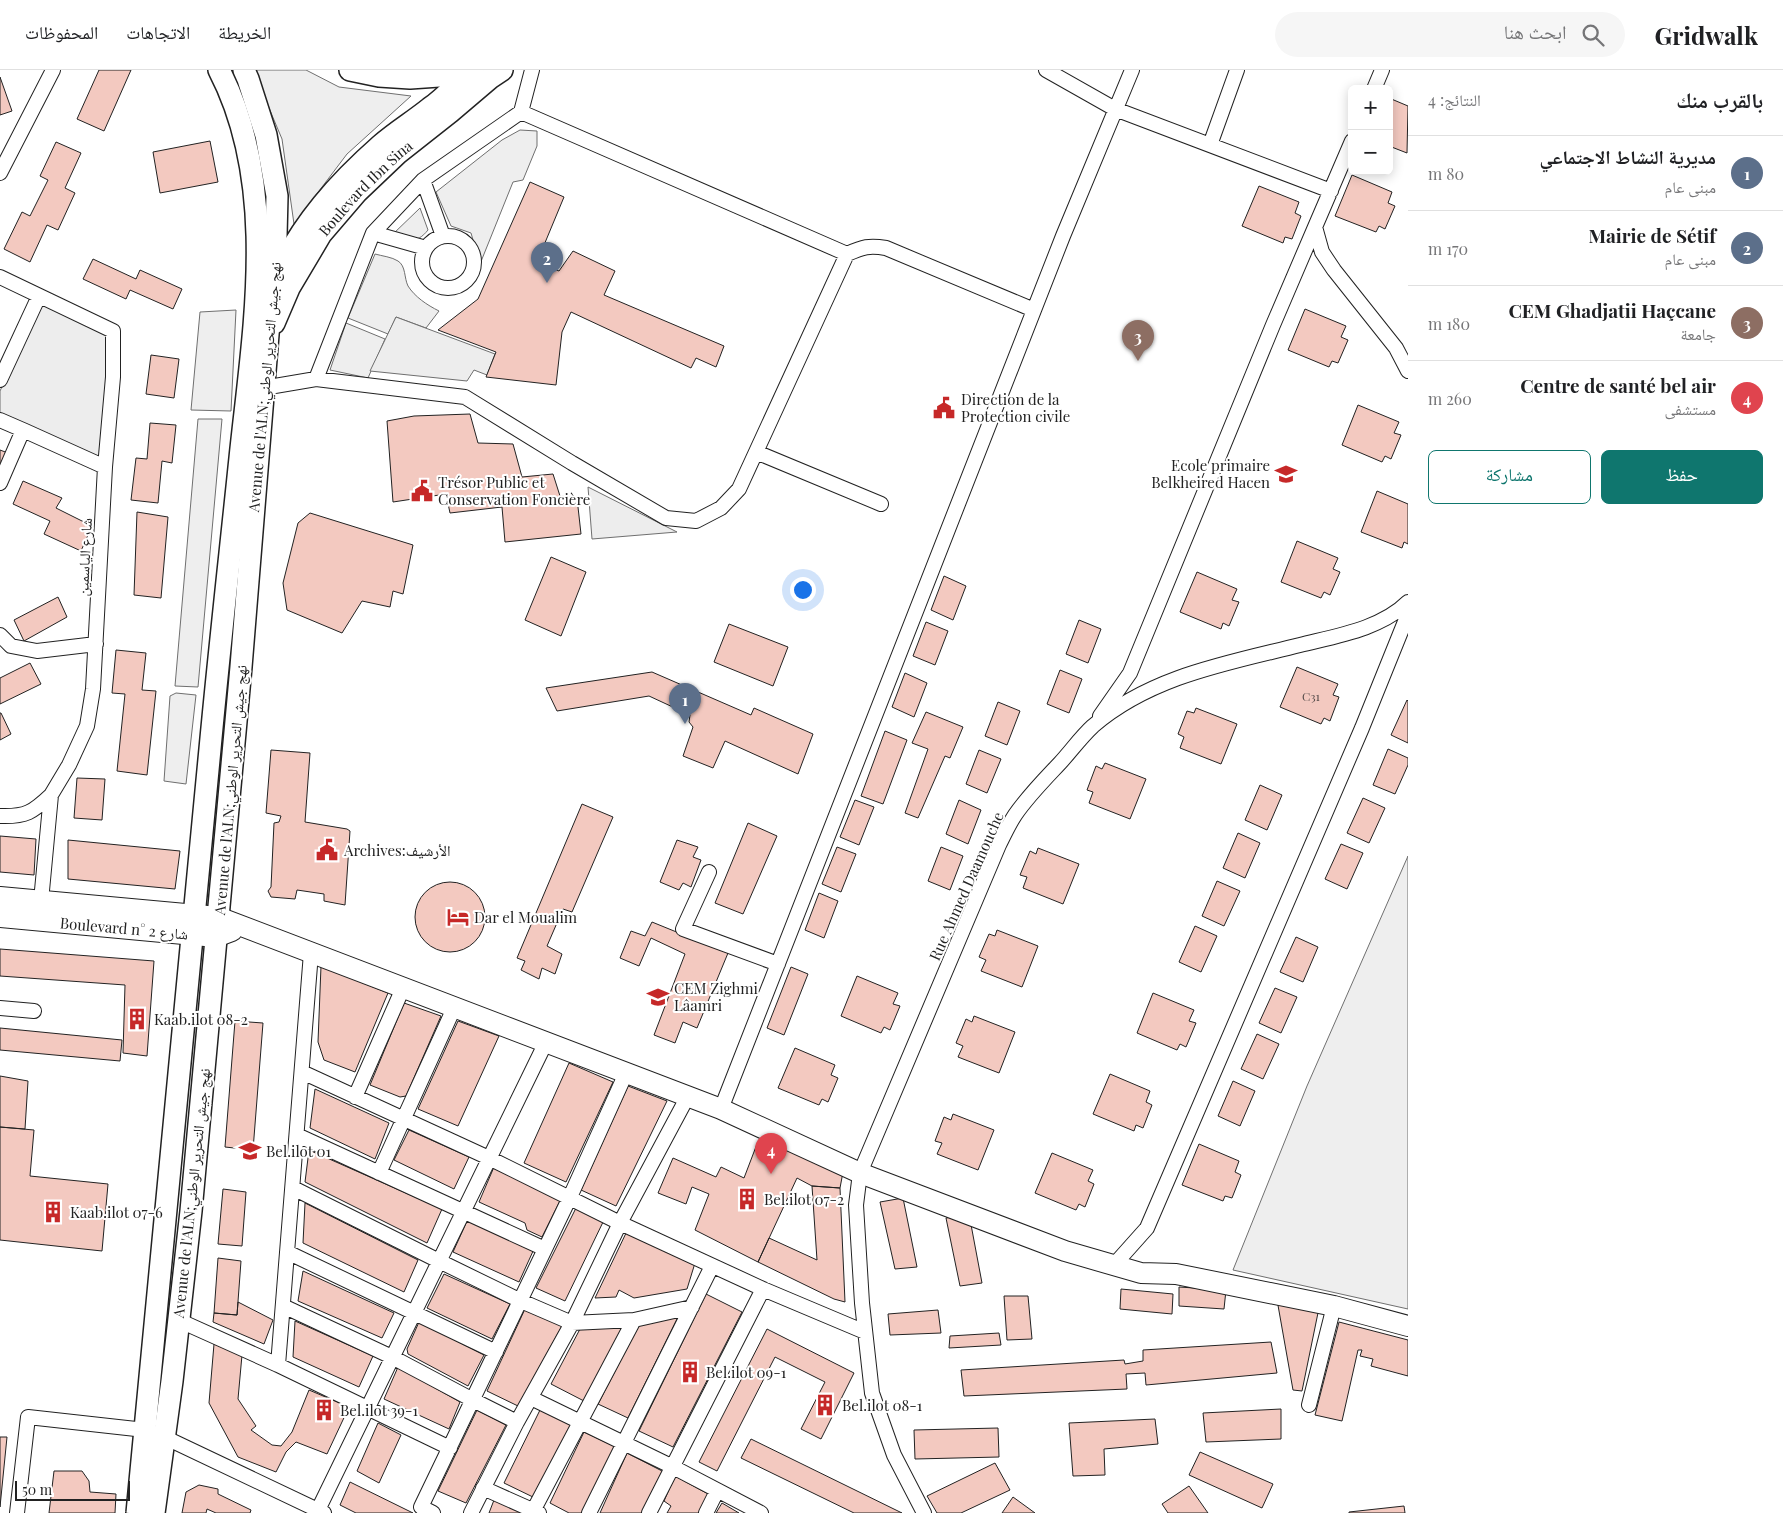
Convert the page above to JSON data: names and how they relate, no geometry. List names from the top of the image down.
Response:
{
  "streets": {
    "main road": ["Boulevard Ibn Sina", "Avenue de l'ALN;نهج جيش التحرير الوطني"],
    "street": ["شارع الياسمين", "Rue Ahmed Daamouche", "Boulevard n° شارع 2"]
  },
  "crossings": [
    ["Boulevard Ibn Sina", "Avenue de l'ALN;نهج جيش التحرير الوطني"],
    ["Avenue de l'ALN;نهج جيش التحرير الوطني", "Boulevard n° شارع 2"],
    ["شارع الياسمين", "Boulevard n° شارع 2"]
  ],
  "places": {
    "public building": ["Direction de la Protection civile", "Trésor Public et Conservation Foncière", "Archives:الأرشيف"],
    "school or university": ["Ecole primaire Belkheired Hacen", "CEM Zighmi Lâamri", "Bel.ilot 01"],
    "hotel": ["Dar el Moualim"],
    "building": [
      "Kaab.ilot 08-2",
      "Bel.ilot 07-2",
      "Kaab.ilot 07-6",
      "Bel.ilot 09-1",
      "Bel.ilot 08-1",
      "Bel.ilot 39-1"
    ]
  },
  "house_numbers": ["C31"],
  "scale_bar": "50 m",
  "page": {
    "header": "Gridwalk",
    "search": "ابحث هنا",
    "nav": ["الخريطة", "الاتجاهات", "المحفوظات"],
    "heading": ["بالقرب منك", "النتائج: 4"],
    "map_buttons": ["+", "−"],
    "list": [
      {
        "mark": "1",
        "name": "مديرية النشاط الاجتماعي",
        "note": "مبنى عام",
        "value": "80 m"
      },
      {
        "mark": "2",
        "name": "Mairie de Sétif",
        "note": "مبنى عام",
        "value": "170 m"
      },
      {
        "mark": "3",
        "name": "CEM Ghadjatii Haçcane",
        "note": "جامعة",
        "value": "180 m"
      },
      {
        "mark": "4",
        "name": "Centre de santé bel air",
        "note": "مستشفى",
        "value": "260 m"
      }
    ],
    "pins": [
      "2",
      "3",
      "1",
      "4"
    ],
    "buttons": ["حفظ", "مشاركة"],
    "scale": "50 m"
  }
}
